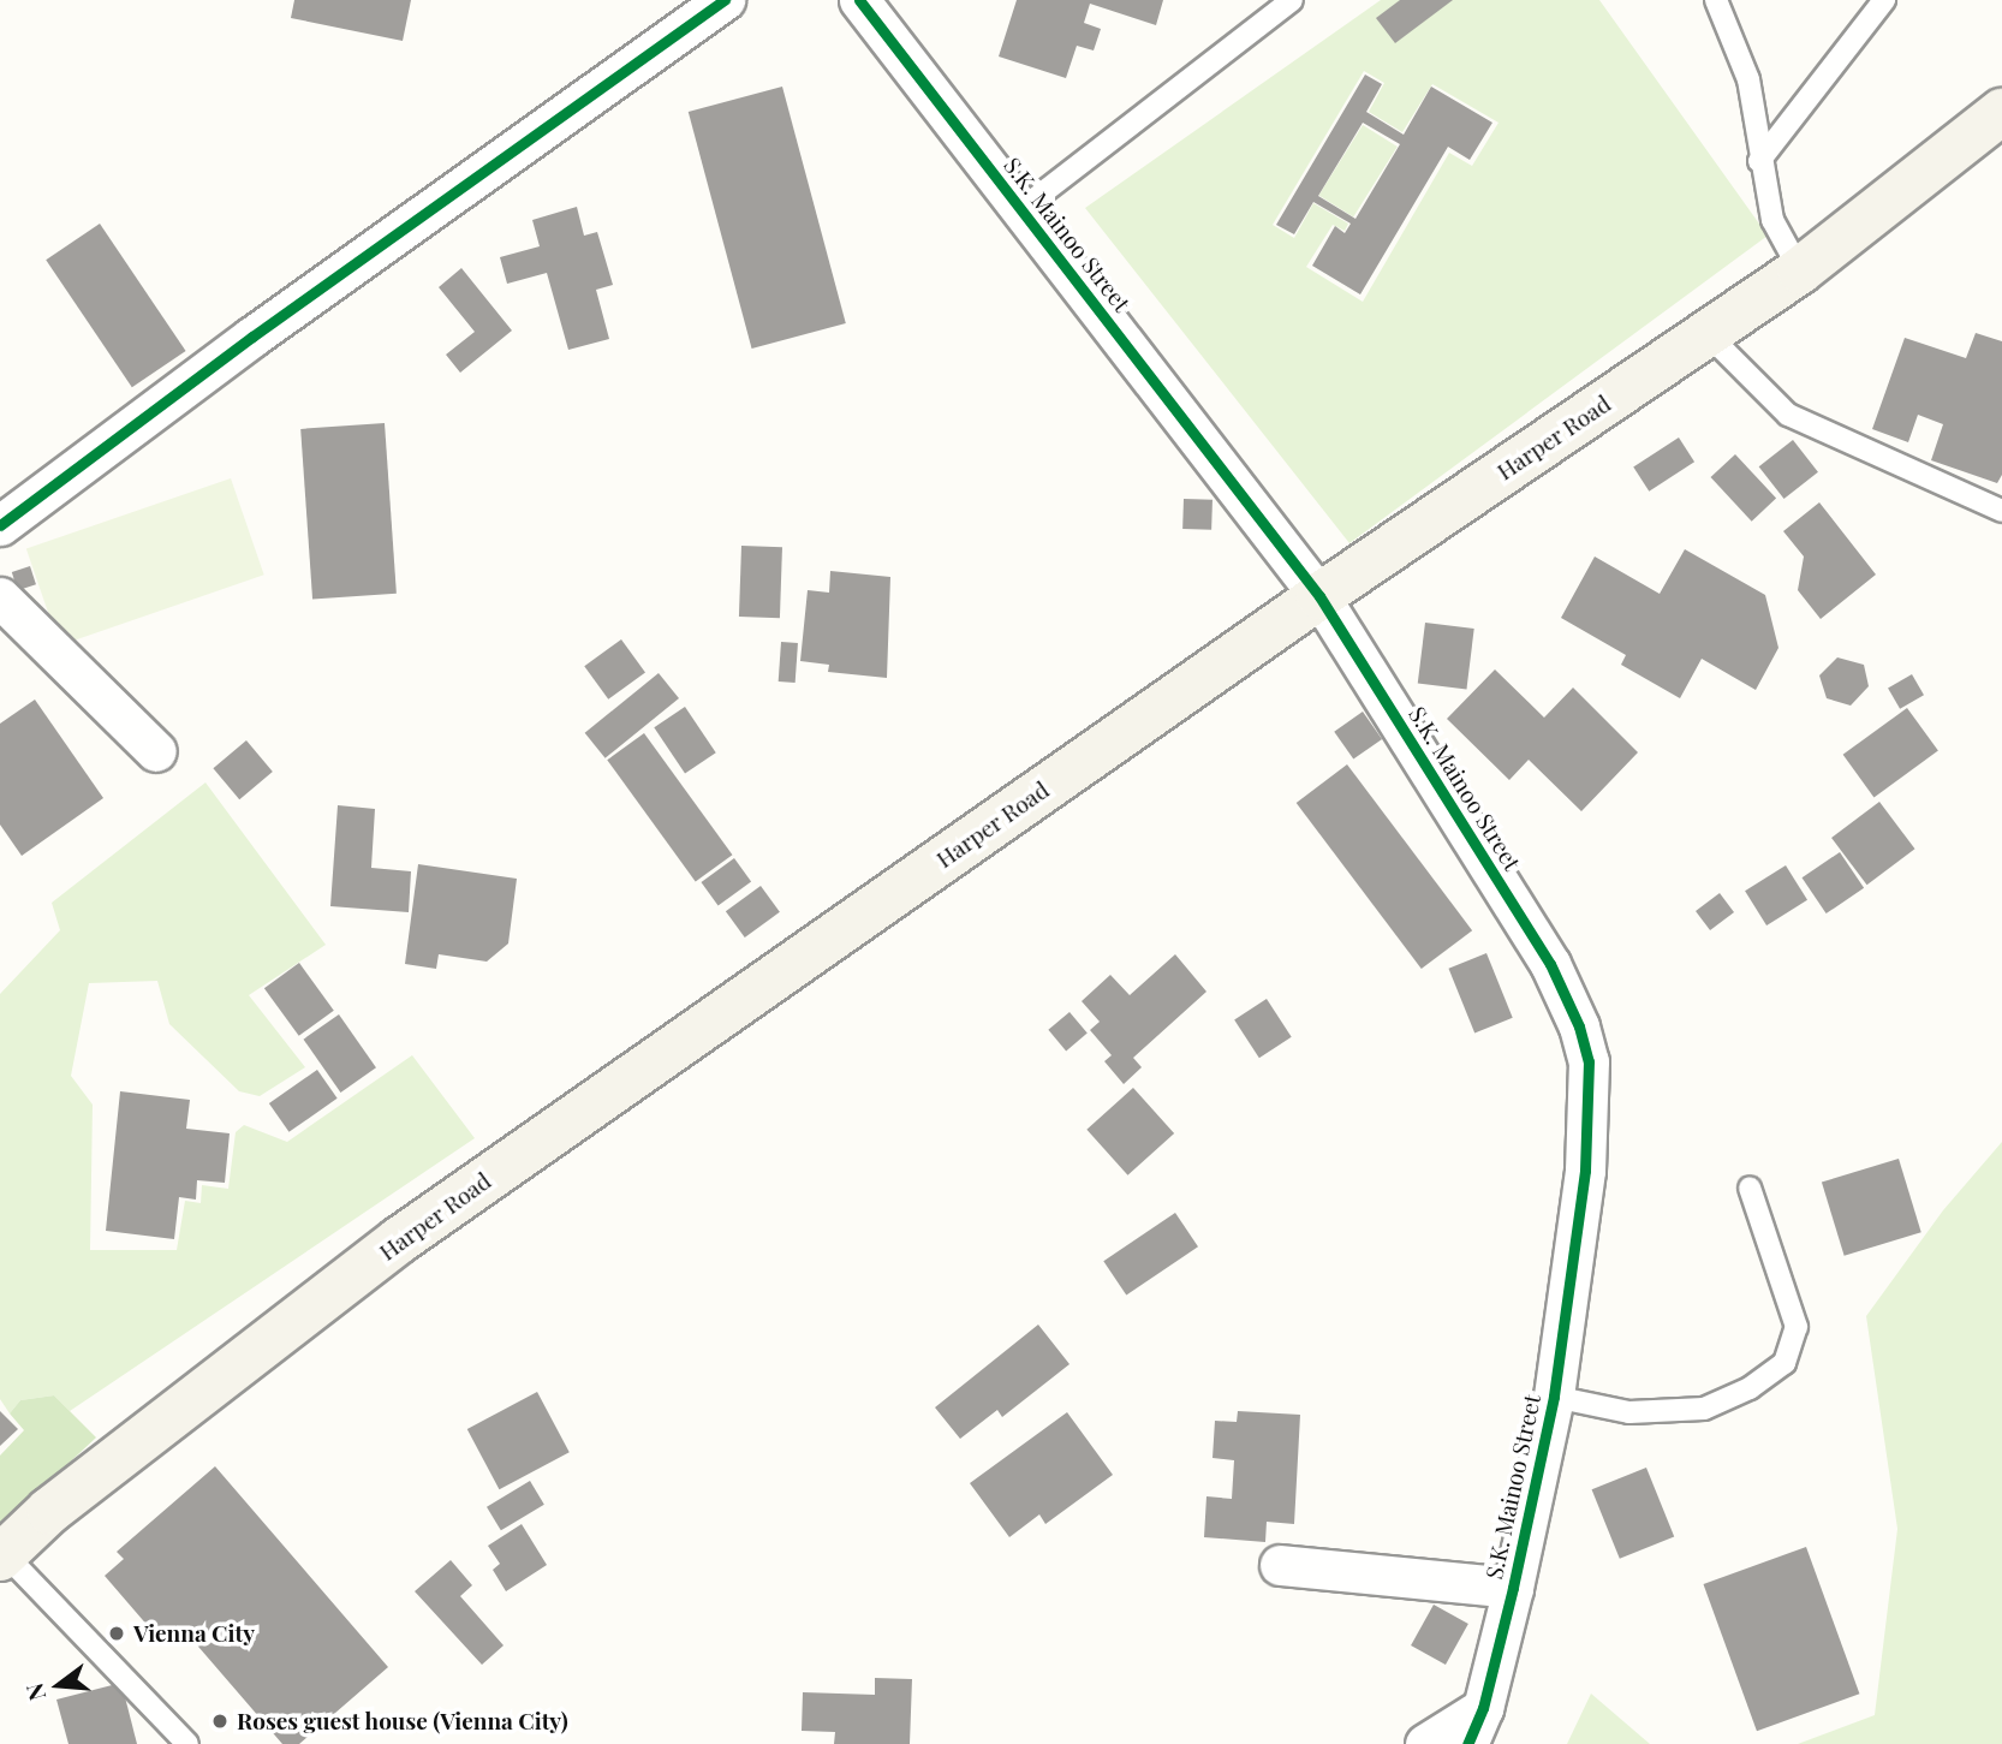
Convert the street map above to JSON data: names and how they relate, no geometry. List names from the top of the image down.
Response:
{
  "streets": {
    "main road": ["Harper Road"],
    "street": ["S.K. Mainoo Street"]
  },
  "crossings": [
    ["S.K. Mainoo Street", "Harper Road"]
  ],
  "places": ["Vienna City", "Roses guest house (Vienna City)"],
  "north": "left"
}
